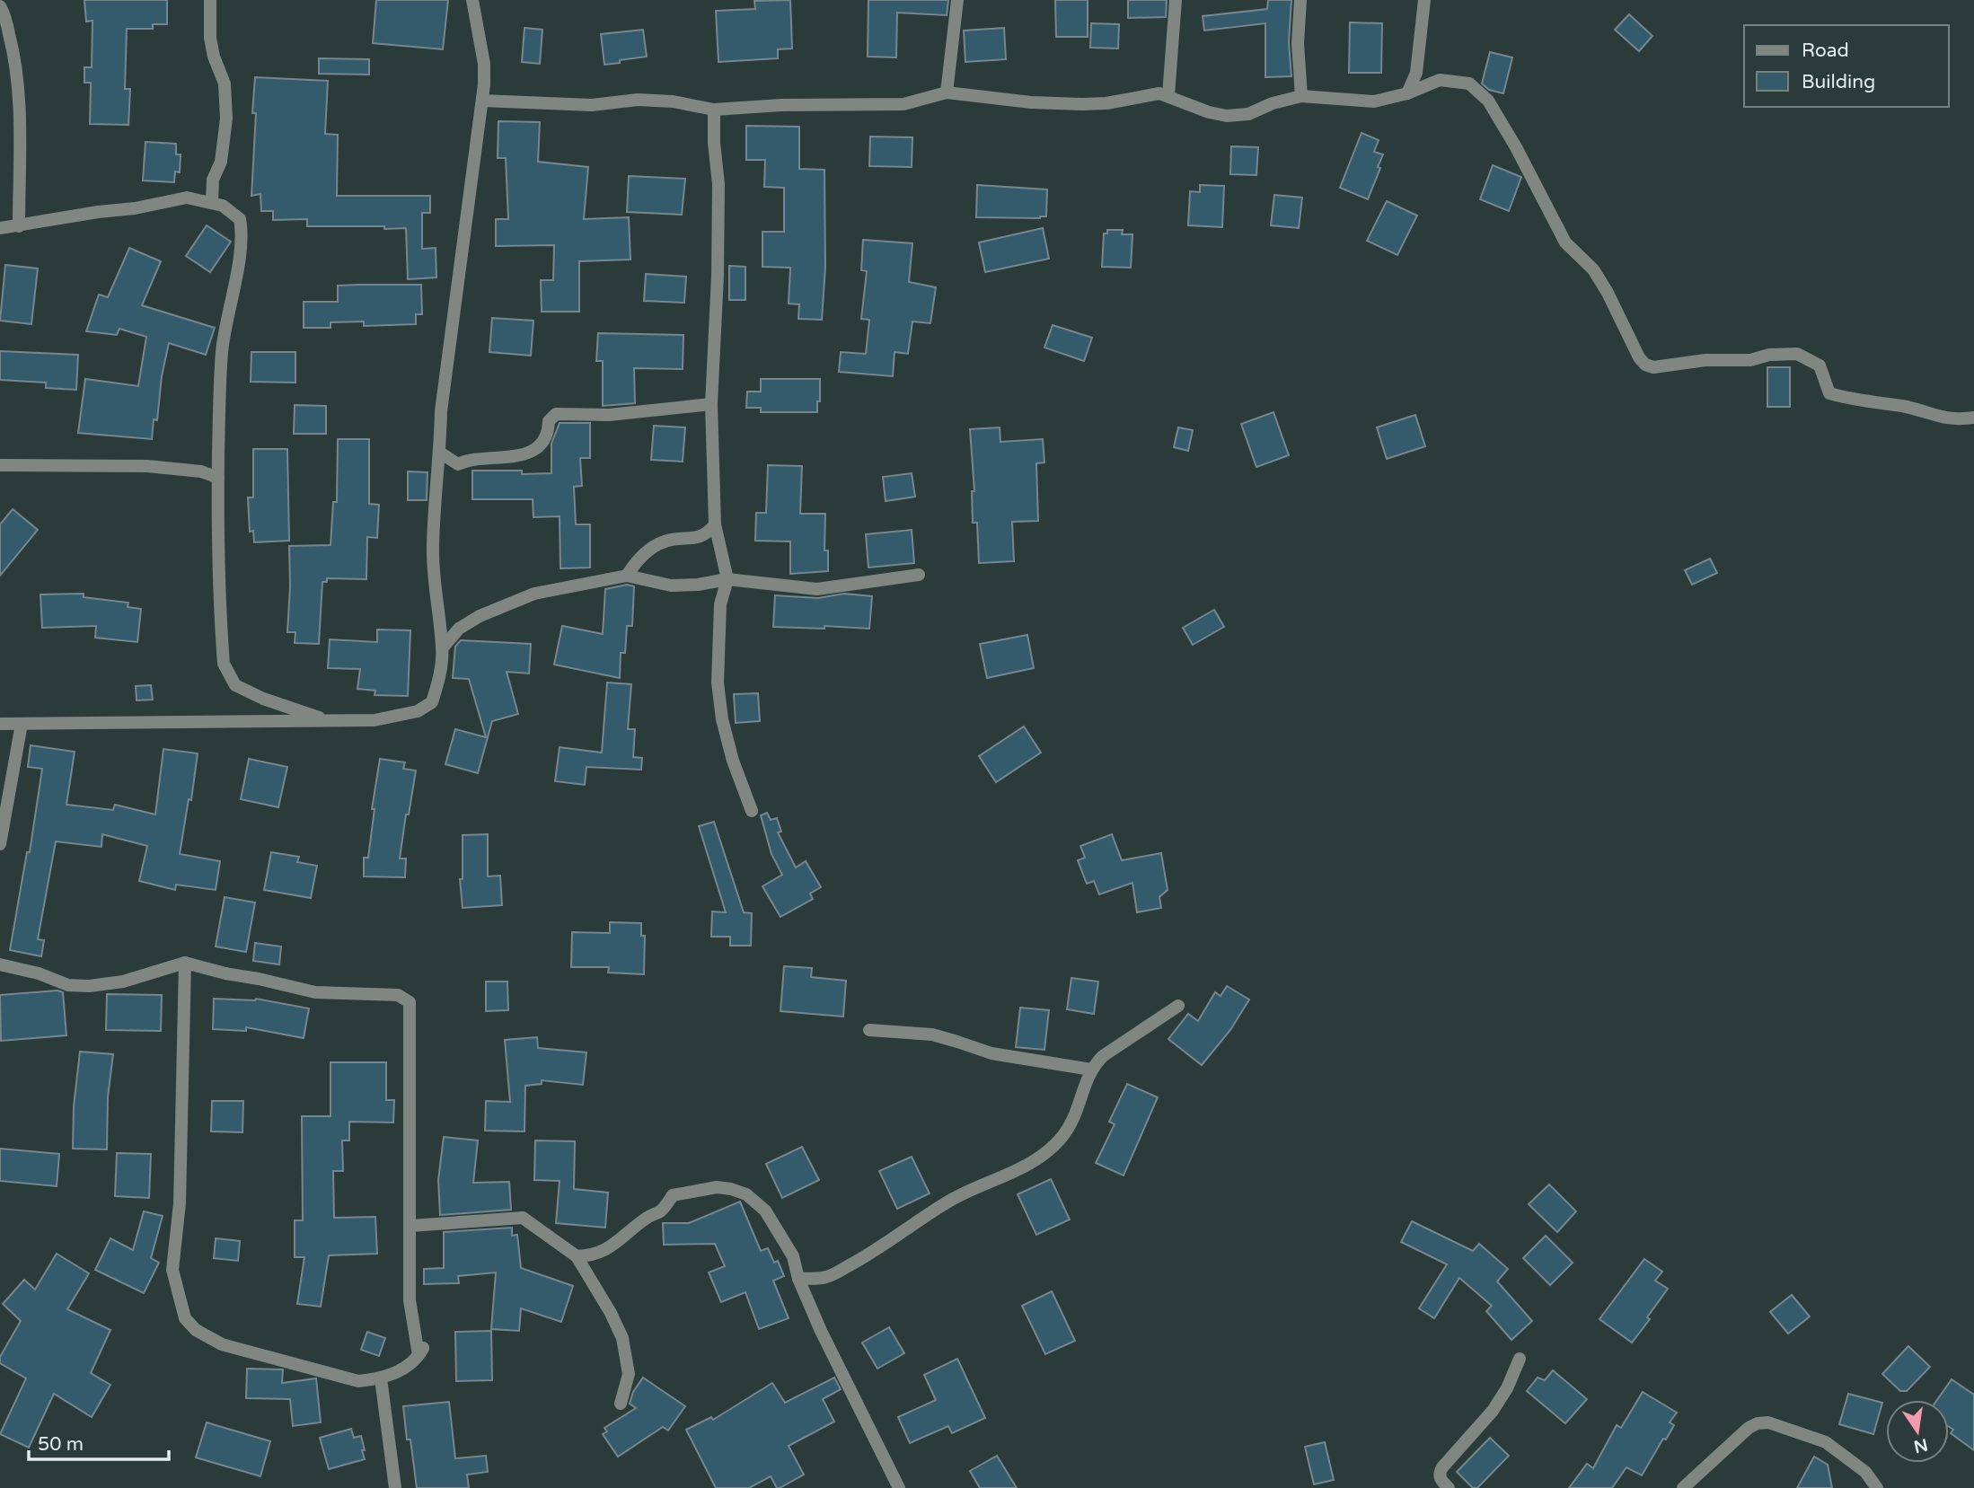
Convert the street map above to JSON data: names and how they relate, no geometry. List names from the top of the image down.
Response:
{
  "legend": ["Road", "Building"],
  "scale_bar": "50 m",
  "north": "bottom"
}
